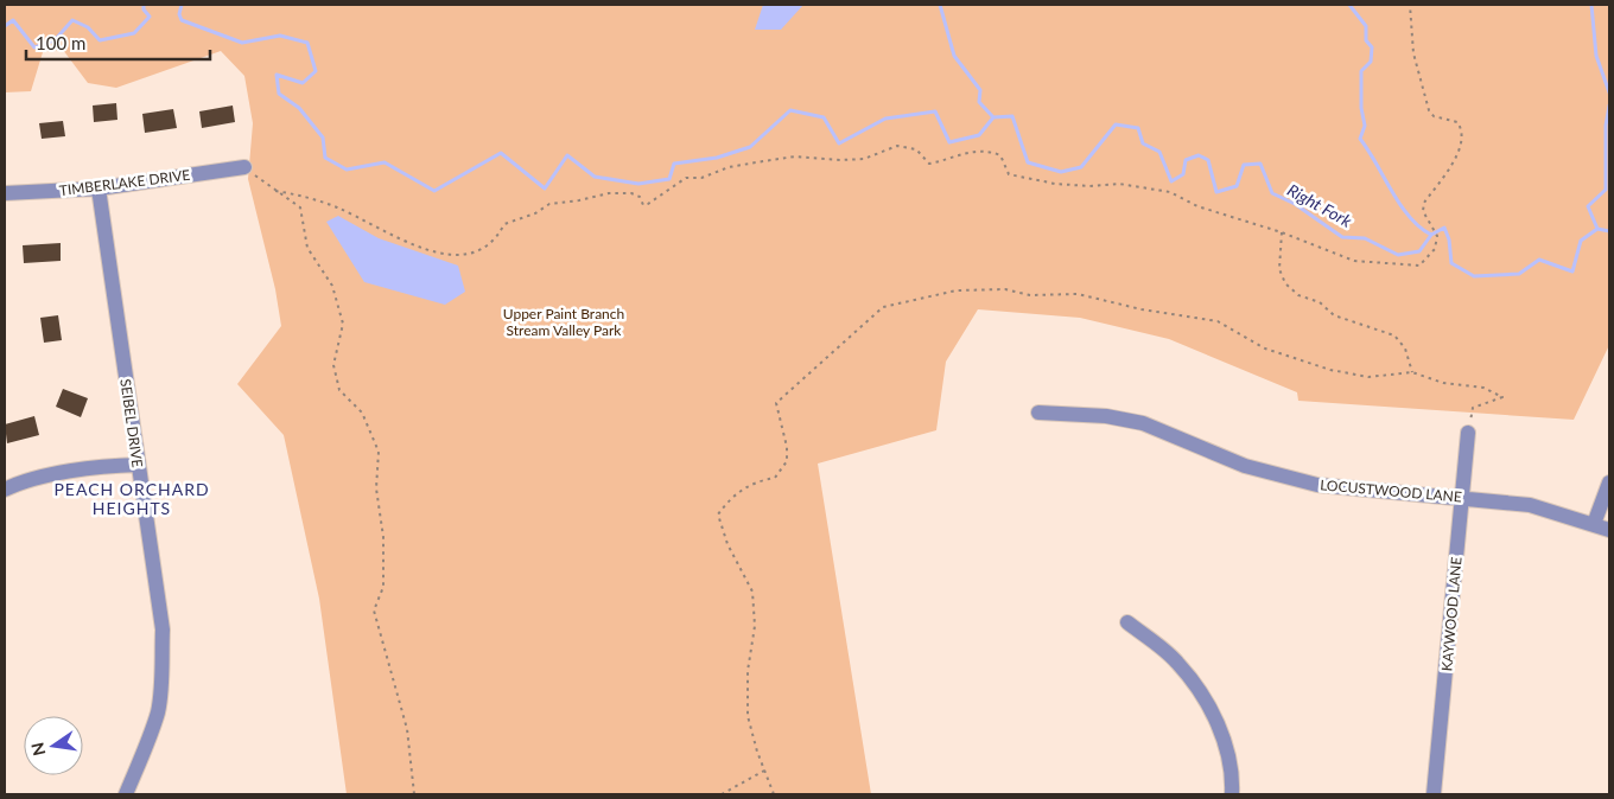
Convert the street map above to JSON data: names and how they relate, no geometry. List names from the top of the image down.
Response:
{
  "streets": {
    "street": [
      "TIMBERLAKE DRIVE",
      "SEIBEL DRIVE",
      "LOCUSTWOOD LANE",
      "KAYWOOD LANE"
    ]
  },
  "crossings": [
    ["TIMBERLAKE DRIVE", "SEIBEL DRIVE"],
    ["LOCUSTWOOD LANE", "KAYWOOD LANE"]
  ],
  "districts": ["PEACH ORCHARD HEIGHTS"],
  "water": ["Right Fork"],
  "parks": ["Upper Paint Branch Stream Valley Park"],
  "scale_bar": "100 m",
  "north": "left"
}
